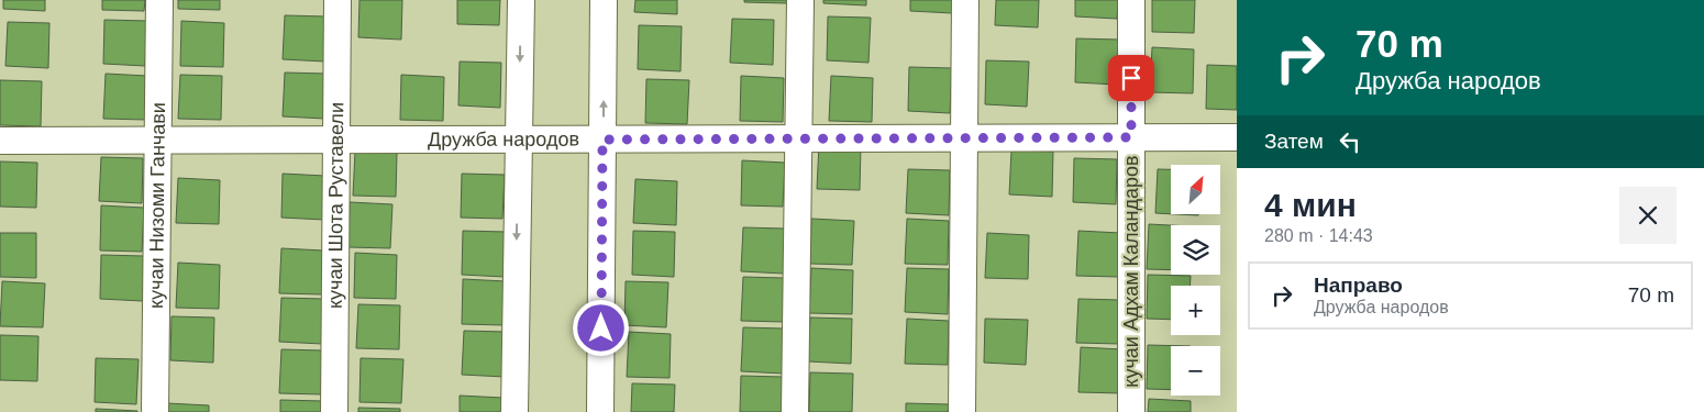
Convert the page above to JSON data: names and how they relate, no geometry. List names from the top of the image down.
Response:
{
  "streets": {
    "street": [
      "Дружба народов",
      "кучаи Низоми Ганчави",
      "кучаи Шота Руставели",
      "кучаи Адхам Каландаров"
    ]
  },
  "crossings": [
    ["Дружба народов", "кучаи Низоми Ганчави"],
    ["Дружба народов", "кучаи Шота Руставели"],
    ["Дружба народов", "кучаи Адхам Каландаров"]
  ],
  "north": "top right",
  "page": {
    "turn": ["70 m", "Дружба народов"],
    "then": "Затем",
    "map_buttons": ["+", "−"],
    "heading": ["4 мин", "280 m · 14:43"],
    "list": [
      {
        "name": "Направо",
        "note": "Дружба народов",
        "value": "70 m"
      }
    ]
  }
}
